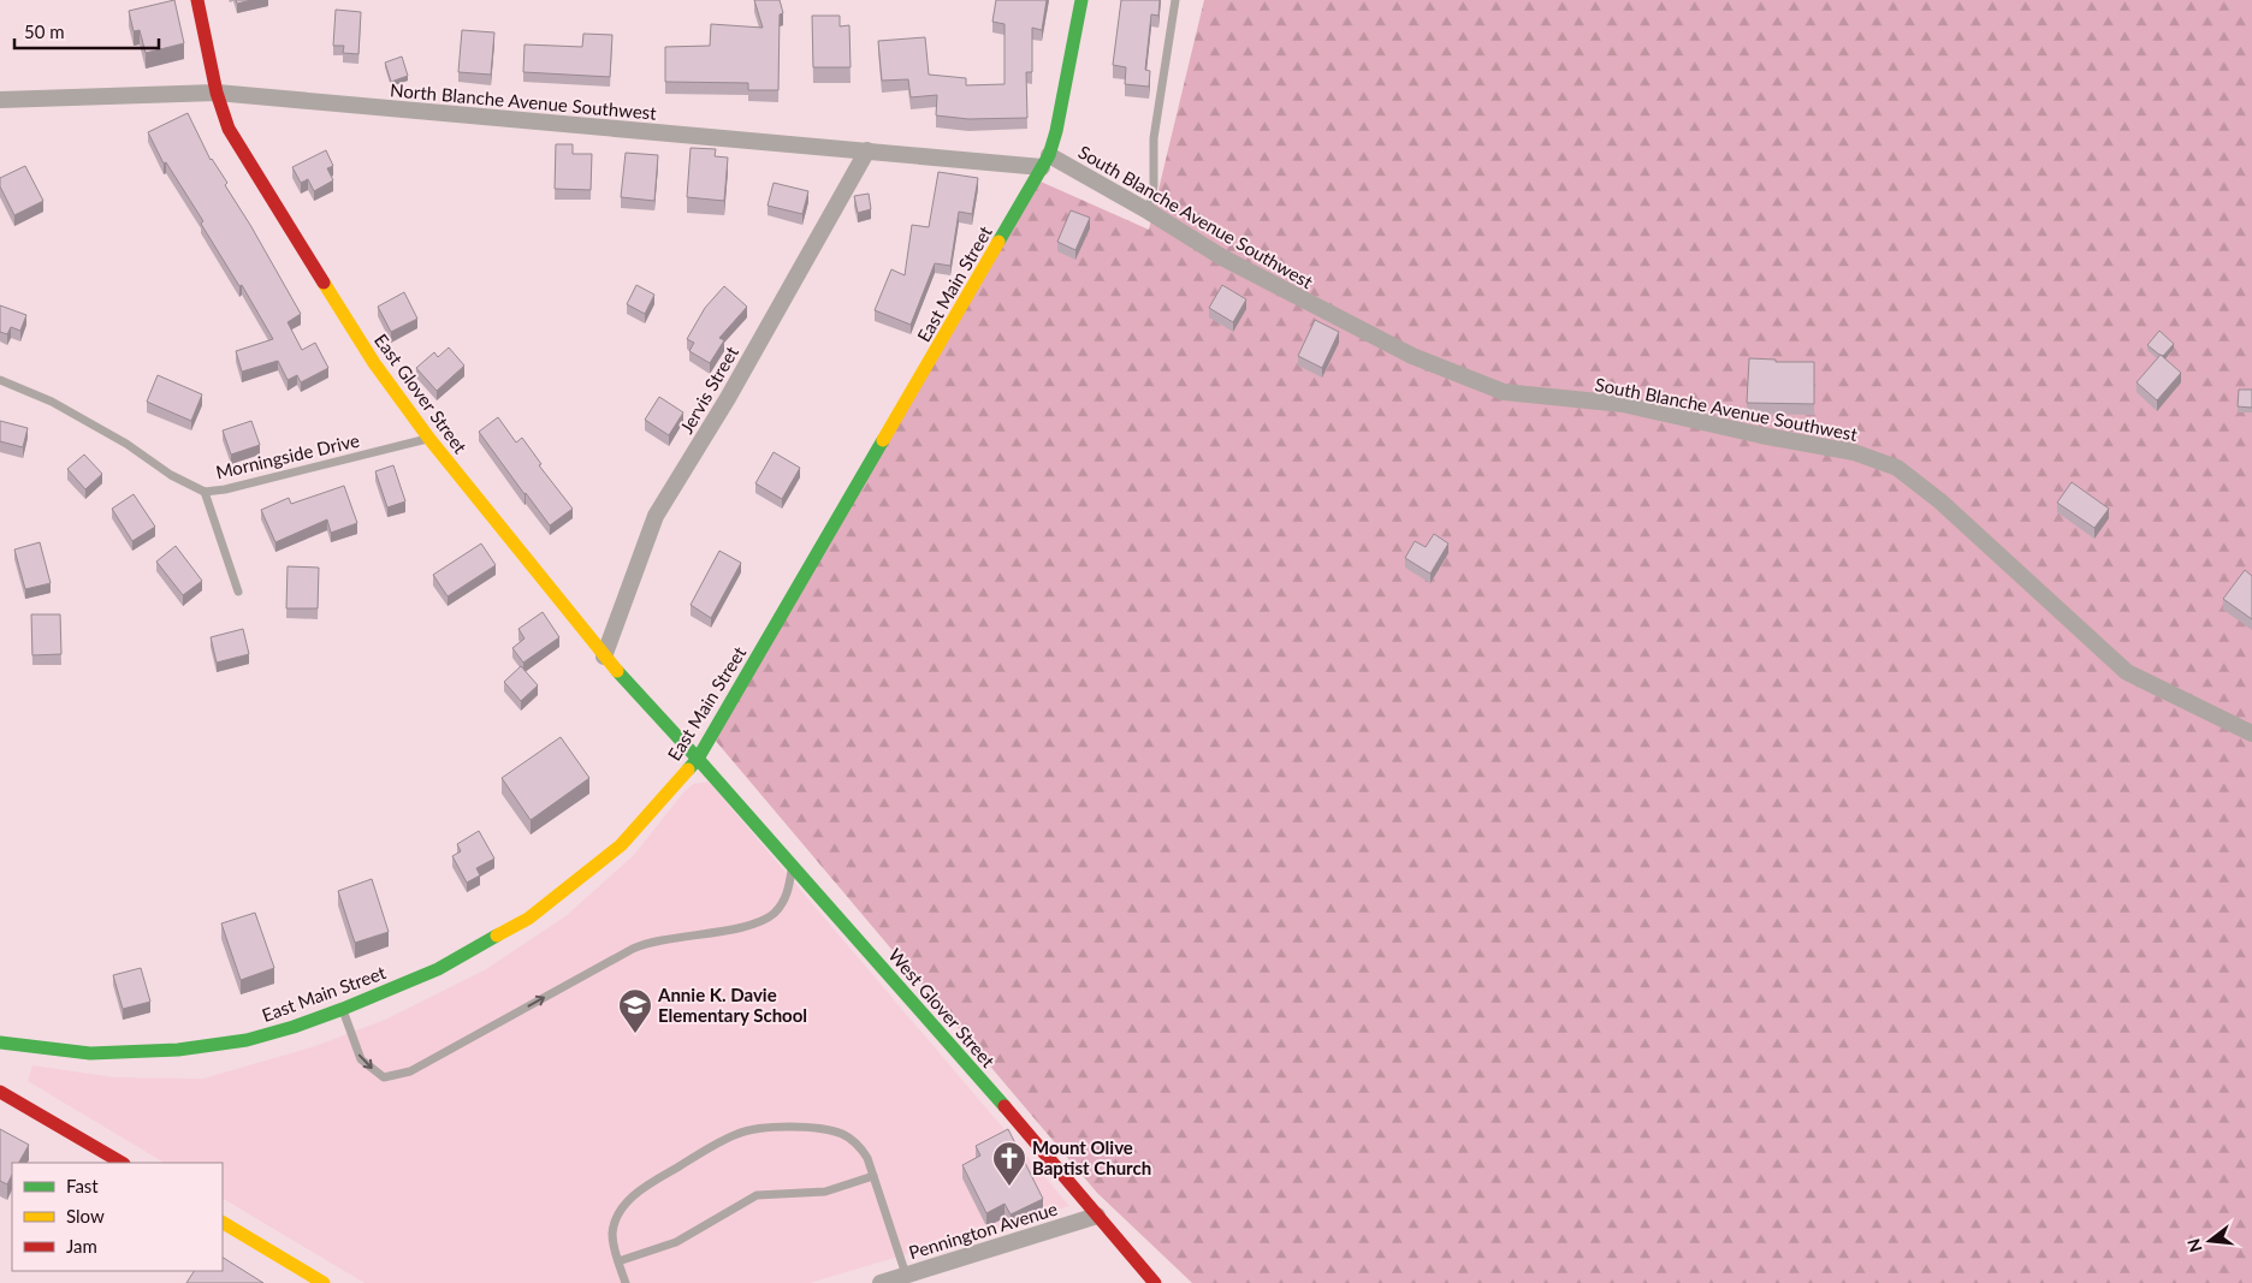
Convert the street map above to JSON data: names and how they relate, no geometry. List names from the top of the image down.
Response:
{
  "streets": {
    "main road": ["East Main Street", "East Glover Street", "West Glover Street"],
    "street": [
      "North Blanche Avenue Southwest",
      "South Blanche Avenue Southwest",
      "Jervis Street",
      "Pennington Avenue"
    ],
    "lane": ["Morningside Drive"]
  },
  "crossings": [
    ["North Blanche Avenue Southwest", "South Blanche Avenue Southwest"],
    ["North Blanche Avenue Southwest", "East Main Street"],
    ["North Blanche Avenue Southwest", "Jervis Street"],
    ["North Blanche Avenue Southwest", "East Glover Street"],
    ["South Blanche Avenue Southwest", "East Main Street"],
    ["East Main Street", "East Glover Street"],
    ["East Main Street", "West Glover Street"],
    ["Jervis Street", "East Glover Street"],
    ["East Glover Street", "Morningside Drive"],
    ["East Glover Street", "West Glover Street"],
    ["West Glover Street", "Pennington Avenue"]
  ],
  "places": {
    "school or university": ["Annie K. Davie Elementary School"],
    "church": ["Mount Olive Baptist Church"]
  },
  "legend": ["Fast", "Slow", "Jam"],
  "scale_bar": "50 m",
  "north": "left"
}
